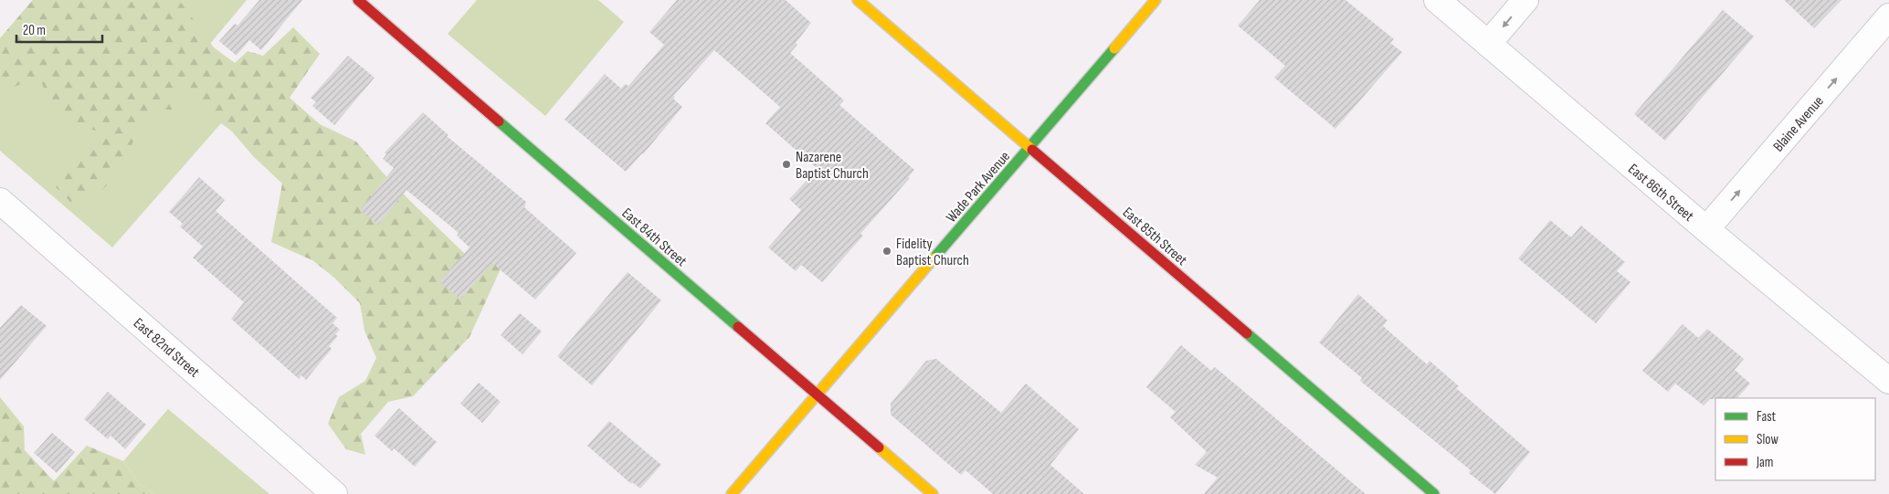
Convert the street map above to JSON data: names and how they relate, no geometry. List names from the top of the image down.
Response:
{
  "streets": {
    "street": [
      "Blaine Avenue",
      "Wade Park Avenue",
      "East 86th Street",
      "East 85th Street",
      "East 84th Street",
      "East 82nd Street"
    ]
  },
  "crossings": [
    ["Blaine Avenue", "East 86th Street"],
    ["Wade Park Avenue", "East 85th Street"],
    ["Wade Park Avenue", "East 84th Street"]
  ],
  "one_way": ["Blaine Avenue"],
  "places": ["Nazarene Baptist Church", "Fidelity Baptist Church"],
  "legend": ["Fast", "Slow", "Jam"],
  "scale_bar": "20 m"
}
